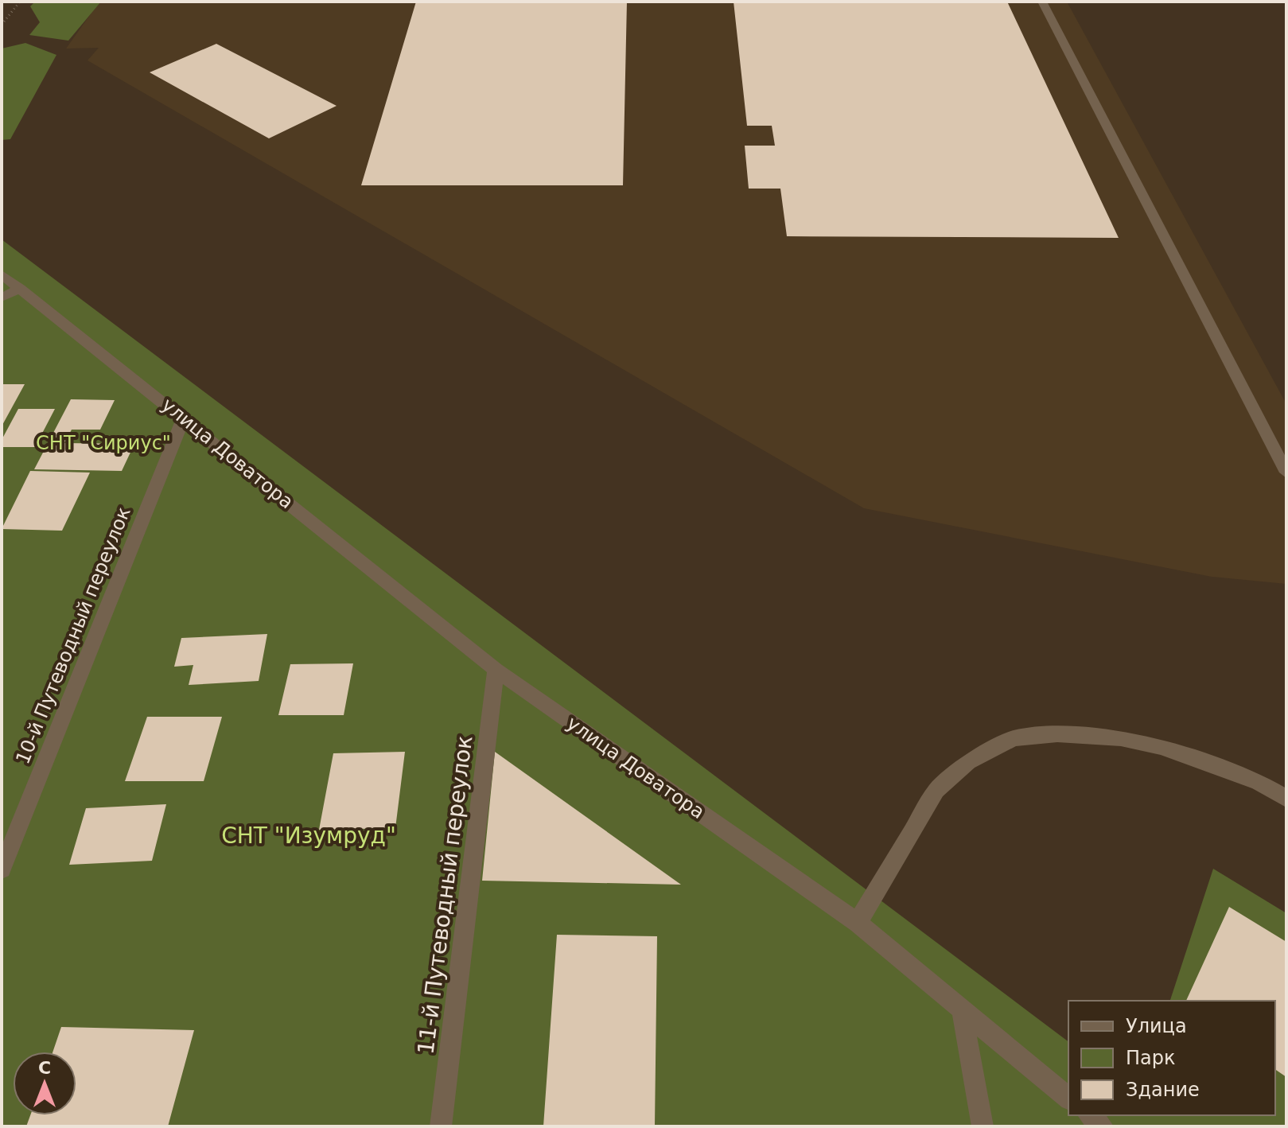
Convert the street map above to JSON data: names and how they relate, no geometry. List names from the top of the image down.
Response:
{
  "streets": {
    "street": ["улица Доватора", "10-й Путеводный переулок", "11-й Путеводный переулок"]
  },
  "crossings": [
    ["улица Доватора", "10-й Путеводный переулок"],
    ["улица Доватора", "11-й Путеводный переулок"]
  ],
  "parks": ["СНТ \"Сириус\"", "СНТ \"Изумруд\""],
  "legend": ["Улица", "Парк", "Здание"],
  "north": "top"
}
